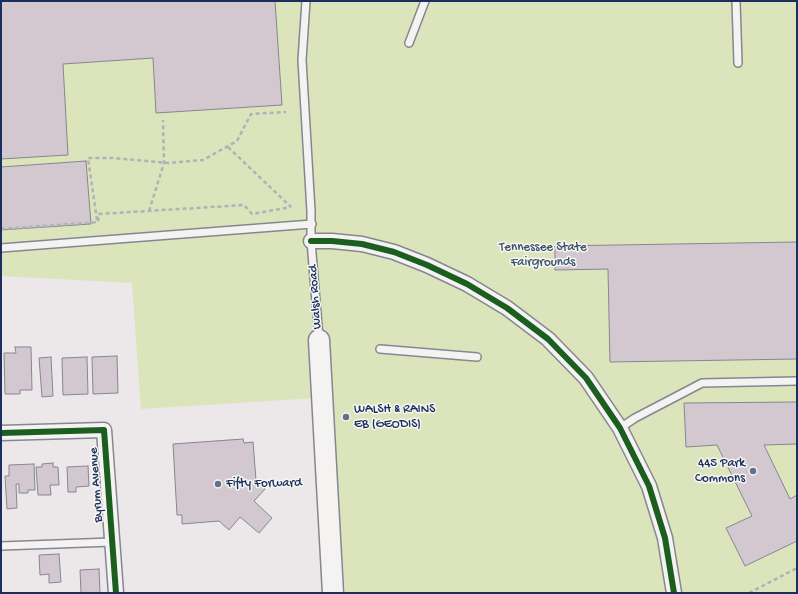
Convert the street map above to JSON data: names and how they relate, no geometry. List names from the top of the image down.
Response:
{
  "streets": {
    "main road": ["Walsh Road"],
    "street": ["Byrum Avenue"]
  },
  "parks": ["Tennessee State Fairgrounds"],
  "places": ["WALSH & RAINS EB (GEODIS)", "445 Park Commons", "Fifty Forward"]
}
